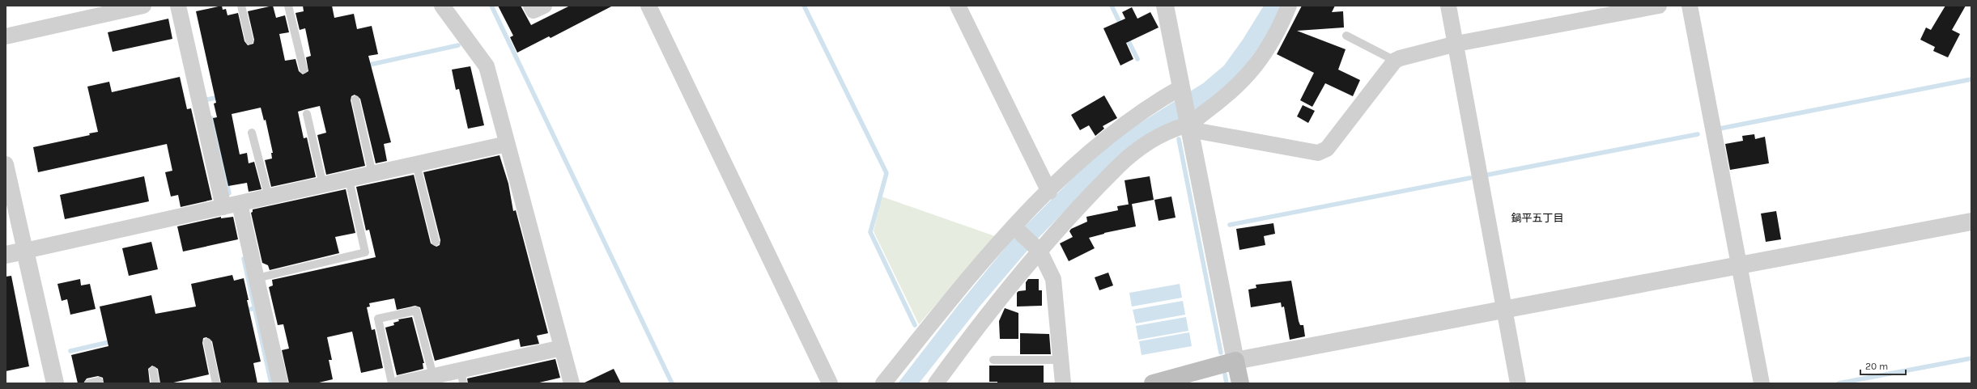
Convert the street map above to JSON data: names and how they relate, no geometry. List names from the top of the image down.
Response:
{
  "districts": ["鍋平五丁目"],
  "scale_bar": "20 m"
}
